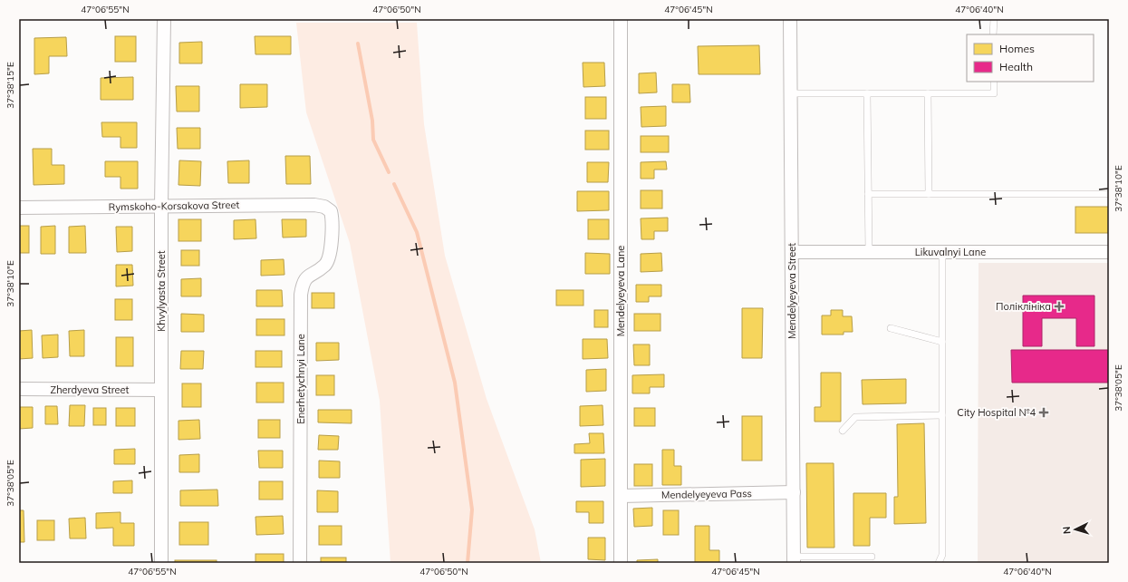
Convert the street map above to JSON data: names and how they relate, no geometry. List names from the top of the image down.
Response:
{
  "streets": {
    "street": [
      "Rymskoho-Korsakova Street",
      "Likuvalnyi Lane",
      "Khvylyasta Street",
      "Mendelyeyeva Lane",
      "Mendelyeyeva Street",
      "Enerhetychnyi Lane",
      "Zherdyeva Street",
      "Mendelyeyeva Pass"
    ]
  },
  "crossings": [
    ["Rymskoho-Korsakova Street", "Khvylyasta Street"],
    ["Rymskoho-Korsakova Street", "Enerhetychnyi Lane"],
    ["Likuvalnyi Lane", "Mendelyeyeva Street"],
    ["Khvylyasta Street", "Zherdyeva Street"],
    ["Mendelyeyeva Lane", "Mendelyeyeva Pass"],
    ["Mendelyeyeva Street", "Mendelyeyeva Pass"]
  ],
  "places": {
    "health": ["Поліклініка", "City Hospital №4"]
  },
  "legend": ["Homes", "Health"],
  "north": "left",
  "coordinates": [
    "47°06'55\"N",
    "47°06'50\"N",
    "47°06'45\"N",
    "47°06'40\"N",
    "37°38'15\"E",
    "37°38'10\"E",
    "37°38'05\"E"
  ]
}
